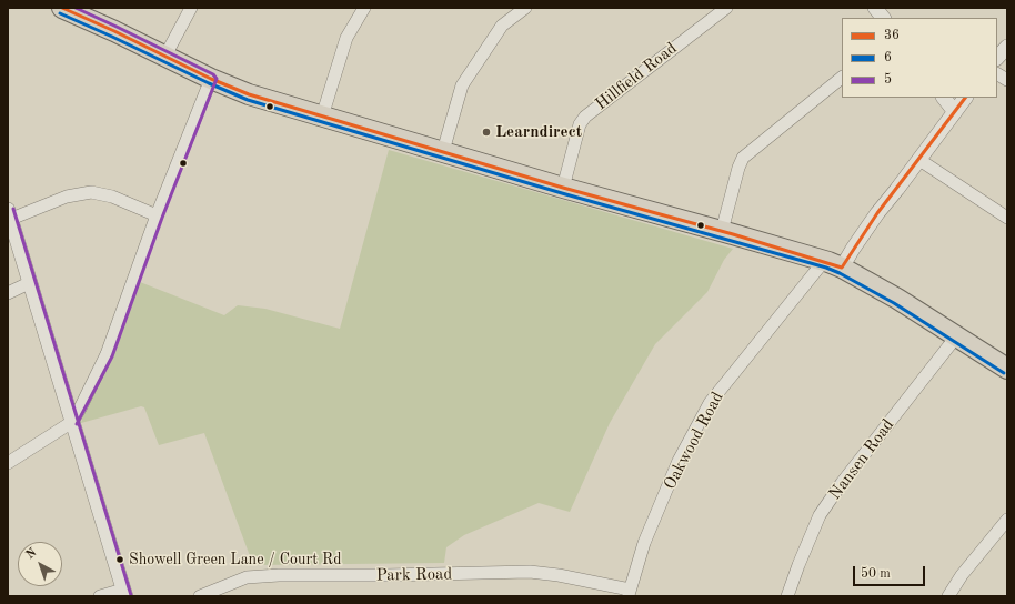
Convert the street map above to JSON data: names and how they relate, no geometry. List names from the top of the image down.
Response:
{
  "streets": {
    "street": [
      "Hillfield Road",
      "Oakwood Road",
      "Nansen Road",
      "Park Road"
    ]
  },
  "crossings": [
    ["Oakwood Road", "Park Road"]
  ],
  "places": ["Learndirect", "Showell Green Lane / Court Rd"],
  "lines": ["transit line 36", "transit line 5", "transit line 6"],
  "legend": ["36", "6", "5"],
  "scale_bar": "50 m",
  "north": "top left"
}
